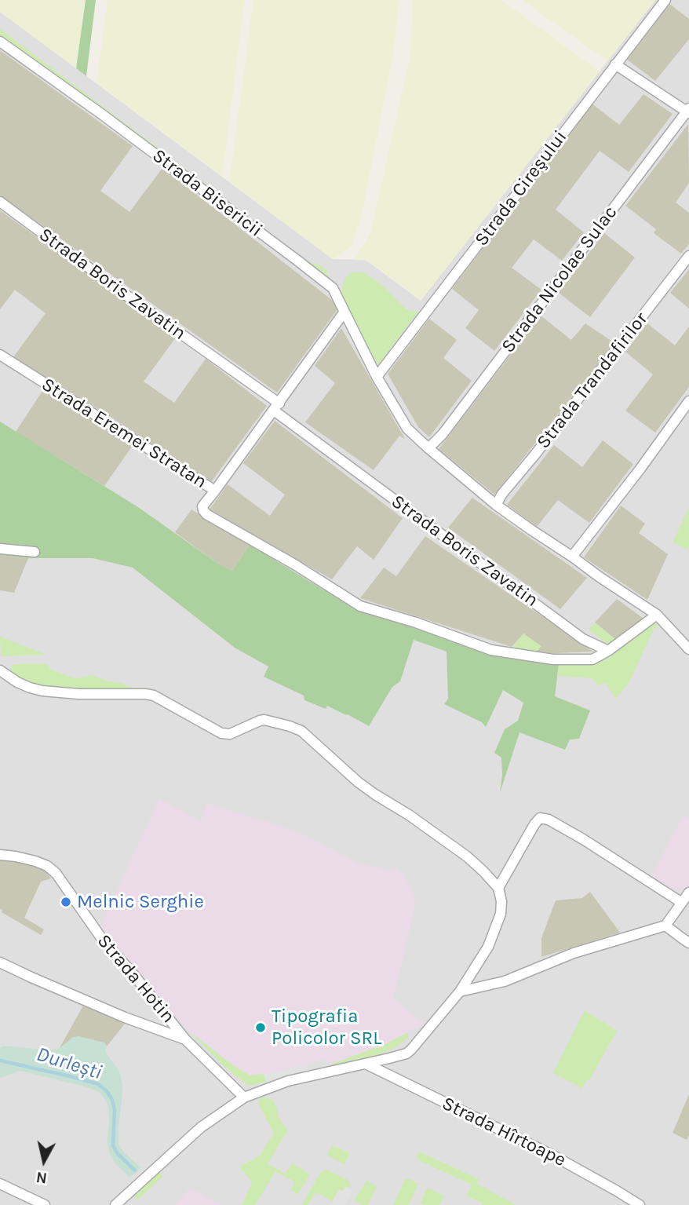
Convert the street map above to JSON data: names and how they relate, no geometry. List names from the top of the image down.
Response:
{
  "streets": {
    "street": [
      "Strada Cireşului",
      "Strada Bisericii",
      "Strada Nicolae Sulac",
      "Strada Boris Zavatin",
      "Strada Trandafirilor",
      "Strada Eremei Stratan",
      "Strada Hotin",
      "Strada Hîrtoape"
    ]
  },
  "crossings": [
    ["Strada Cireşului", "Strada Bisericii"],
    ["Strada Bisericii", "Strada Nicolae Sulac"],
    ["Strada Bisericii", "Strada Trandafirilor"],
    ["Strada Boris Zavatin", "Strada Eremei Stratan"]
  ],
  "water": ["Durlești"],
  "places": ["Melnic Serghie", "Tipografia Policolor SRL"],
  "north": "bottom"
}
